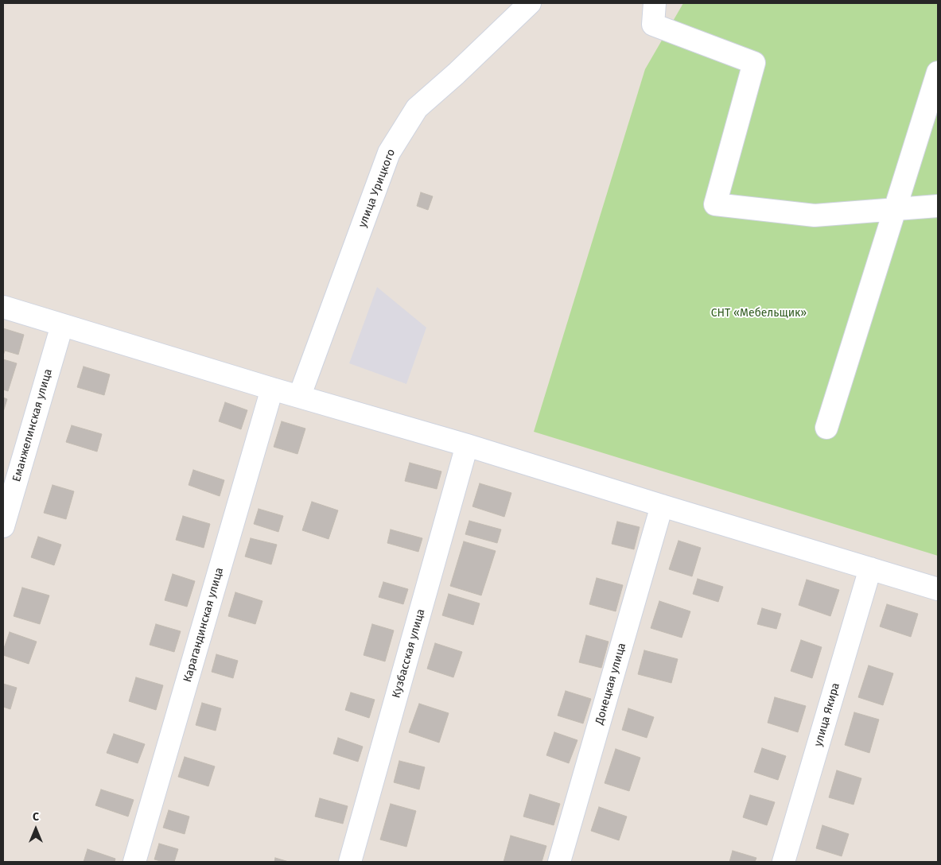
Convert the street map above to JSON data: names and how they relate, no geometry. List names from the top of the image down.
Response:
{
  "streets": {
    "street": [
      "улица Урицкого",
      "Еманжелинская улица",
      "Карагандинская улица",
      "Кузбасская улица",
      "Донецкая улица",
      "улица Якира"
    ]
  },
  "parks": ["СНТ «Мебельщик»"],
  "north": "top"
}
